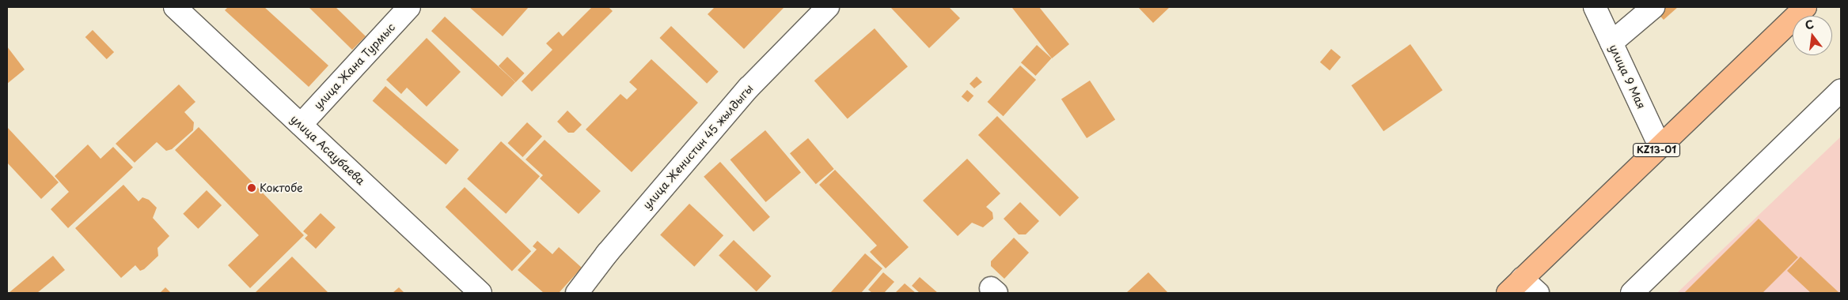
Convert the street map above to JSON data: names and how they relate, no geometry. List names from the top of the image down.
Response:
{
  "streets": {
    "highway": ["KZ13-01"],
    "street": [
      "улица Жана Турмыс",
      "улица 9 Мая",
      "улица Женистин 45 жылдыгы",
      "улица Асаубаева"
    ]
  },
  "crossings": [
    ["улица Жана Турмыс", "улица Асаубаева"],
    ["улица 9 Мая", "KZ13-01"]
  ],
  "places": ["Коктобе"],
  "north": "top"
}
